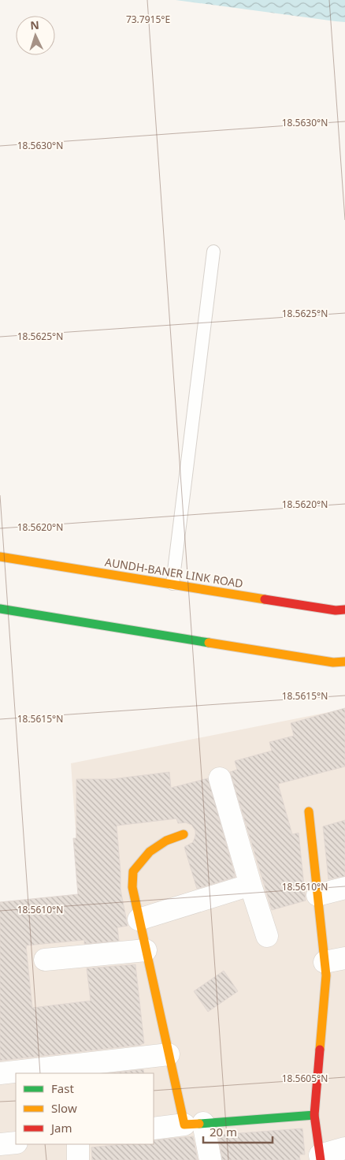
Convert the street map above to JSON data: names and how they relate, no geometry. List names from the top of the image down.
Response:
{
  "streets": {
    "street": ["AUNDH-BANER LINK ROAD"]
  },
  "legend": ["Fast", "Slow", "Jam"],
  "scale_bar": "20 m",
  "north": "top",
  "coordinates": [
    "73.7915°E",
    "18.5630°N",
    "18.5625°N",
    "18.5620°N",
    "18.5615°N",
    "18.5610°N",
    "18.5605°N"
  ]
}
